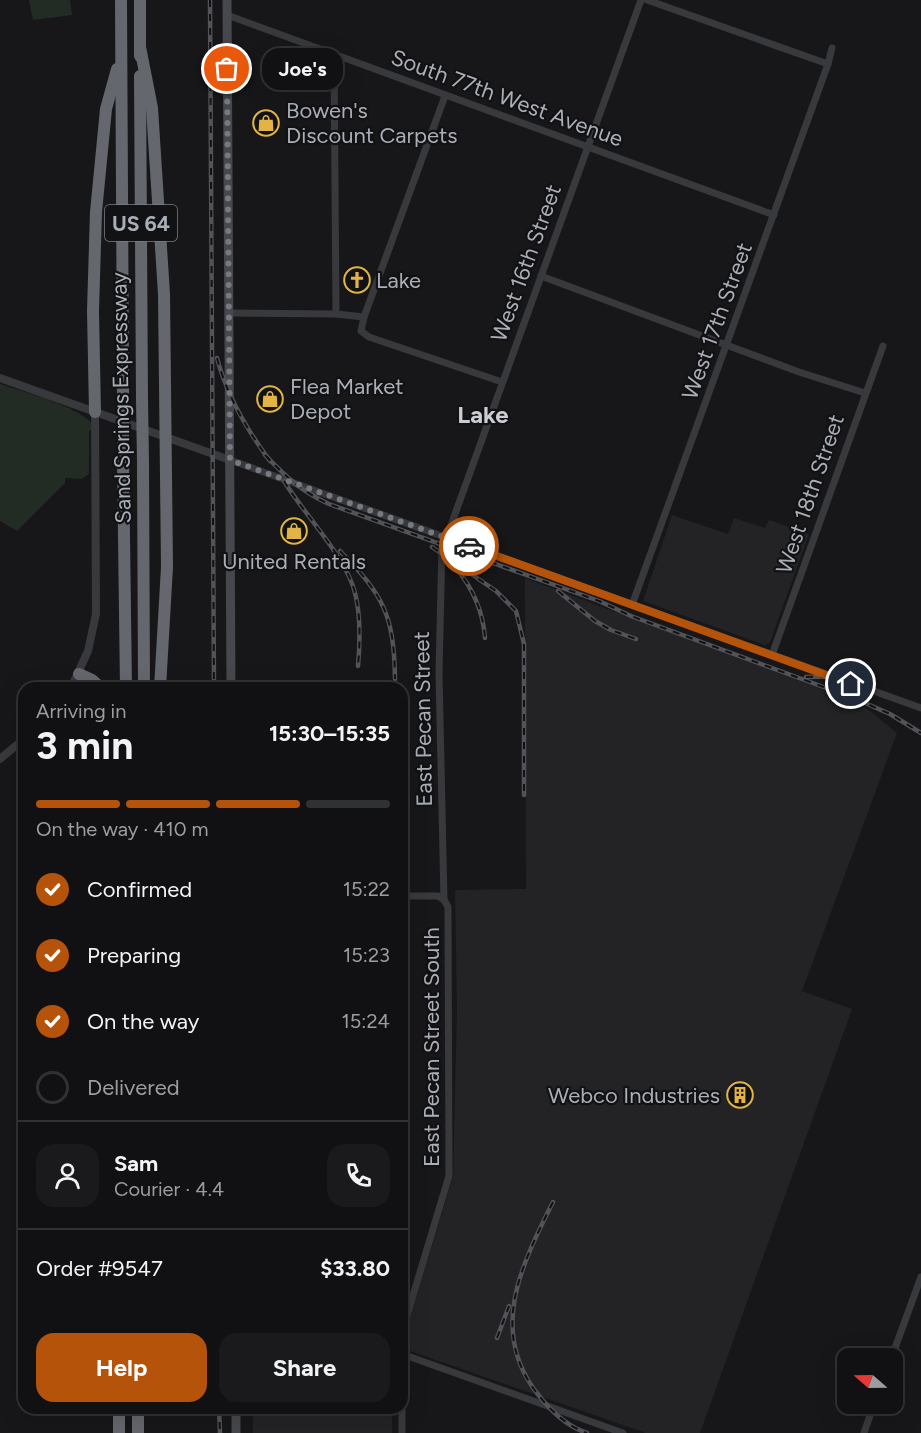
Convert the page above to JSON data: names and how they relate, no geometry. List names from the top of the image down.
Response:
{
  "streets": {
    "highway": ["US 64", "Sand Springs Expressway"],
    "street": [
      "South 77th West Avenue",
      "West 16th Street",
      "West 17th Street",
      "West 18th Street",
      "East Pecan Street",
      "East Pecan Street South"
    ]
  },
  "crossings": [
    ["South 77th West Avenue", "West 16th Street"],
    ["South 77th West Avenue", "West 17th Street"],
    ["West 16th Street", "East Pecan Street"],
    ["East Pecan Street", "East Pecan Street South"]
  ],
  "districts": ["Lake"],
  "places": {
    "other": ["Joe's"],
    "shop": ["Bowen's Discount Carpets", "Flea Market Depot", "United Rentals"],
    "church": ["Lake"],
    "building": ["Webco Industries"]
  },
  "north": "left",
  "page": {
    "bubble": "Joe's",
    "heading": ["3 min", "Arriving in", "15:30–15:35"],
    "panel": [
      "Sam",
      "Courier · 4.4",
      "Order #9547",
      "$33.80"
    ],
    "bar": "On the way · 410 m",
    "list": [
      ["Confirmed", "15:22"],
      ["Preparing", "15:23"],
      ["On the way", "15:24"],
      "Delivered"
    ],
    "buttons": ["Help", "Share"]
  }
}
